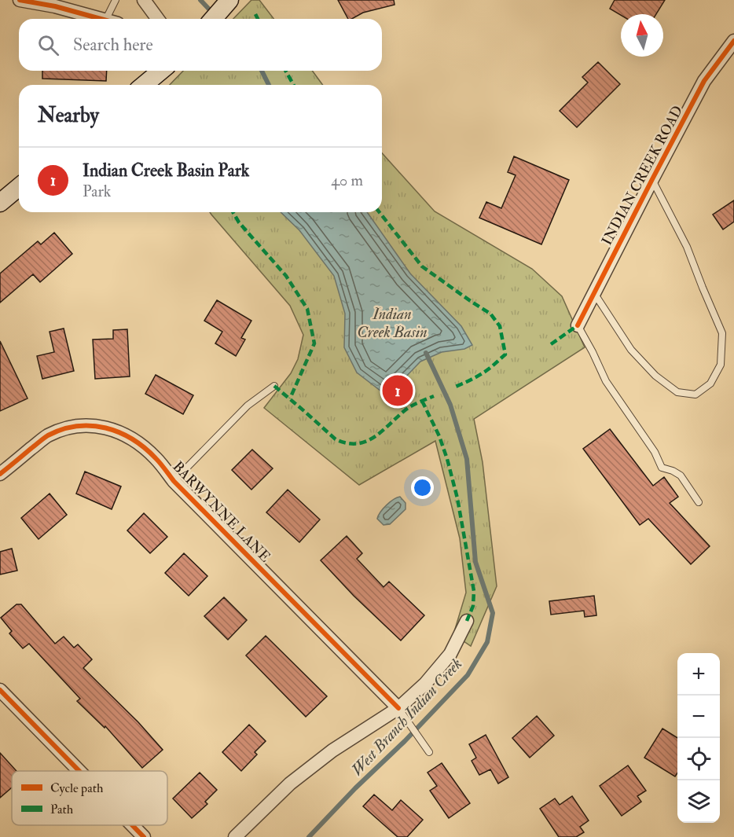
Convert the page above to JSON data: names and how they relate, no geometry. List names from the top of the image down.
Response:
{
  "streets": {
    "street": ["INDIAN CREEK ROAD", "BARWYNNE LANE"]
  },
  "water": ["Indian Creek Basin", "West Branch Indian Creek"],
  "legend": ["Cycle path", "Path"],
  "north": "top",
  "page": {
    "search": "Search here",
    "heading": "Nearby",
    "list": [
      {
        "mark": "1",
        "name": "Indian Creek Basin Park",
        "note": "Park",
        "value": "40 m"
      }
    ],
    "pins": "1",
    "map_buttons": ["+", "−"]
  }
}
